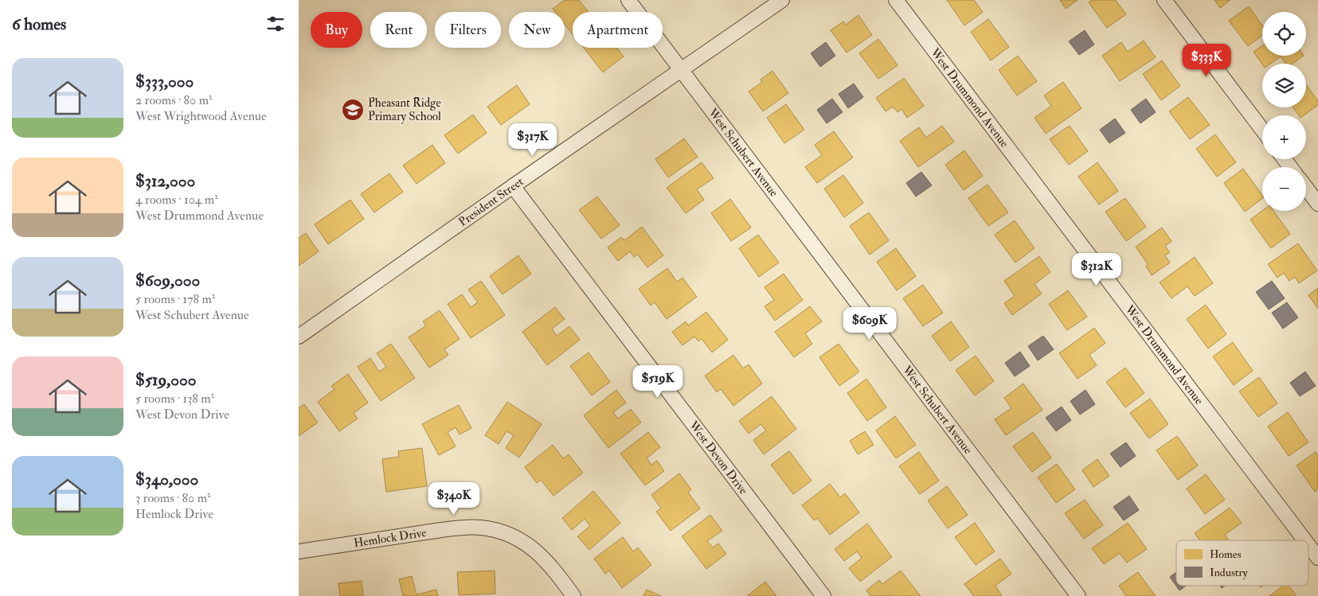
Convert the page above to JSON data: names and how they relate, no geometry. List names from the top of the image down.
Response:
{
  "streets": {
    "street": [
      "West Drummond Avenue",
      "West Schubert Avenue",
      "President Street",
      "West Devon Drive",
      "Hemlock Drive"
    ]
  },
  "crossings": [
    ["West Schubert Avenue", "President Street"],
    ["President Street", "West Devon Drive"]
  ],
  "places": {
    "school or university": ["Pheasant Ridge Primary School"]
  },
  "legend": ["Homes", "Industry"],
  "page": {
    "heading": "6 homes",
    "map_buttons": ["+", "−"],
    "chip": [
      "Buy",
      "Rent",
      "Filters",
      "New",
      "Apartment"
    ],
    "price": [
      "$333K",
      "$317K",
      "$312K",
      "$609K",
      "$519K",
      "$340K"
    ],
    "list": [
      {
        "name": "$333,000",
        "note": "2 rooms · 80 m² · West Wrightwood Avenue"
      },
      {
        "name": "$312,000",
        "note": "4 rooms · 104 m² · West Drummond Avenue"
      },
      {
        "name": "$609,000",
        "note": "5 rooms · 178 m² · West Schubert Avenue"
      },
      {
        "name": "$519,000",
        "note": "5 rooms · 138 m² · West Devon Drive"
      },
      {
        "name": "$340,000",
        "note": "3 rooms · 80 m² · Hemlock Drive"
      }
    ]
  }
}
